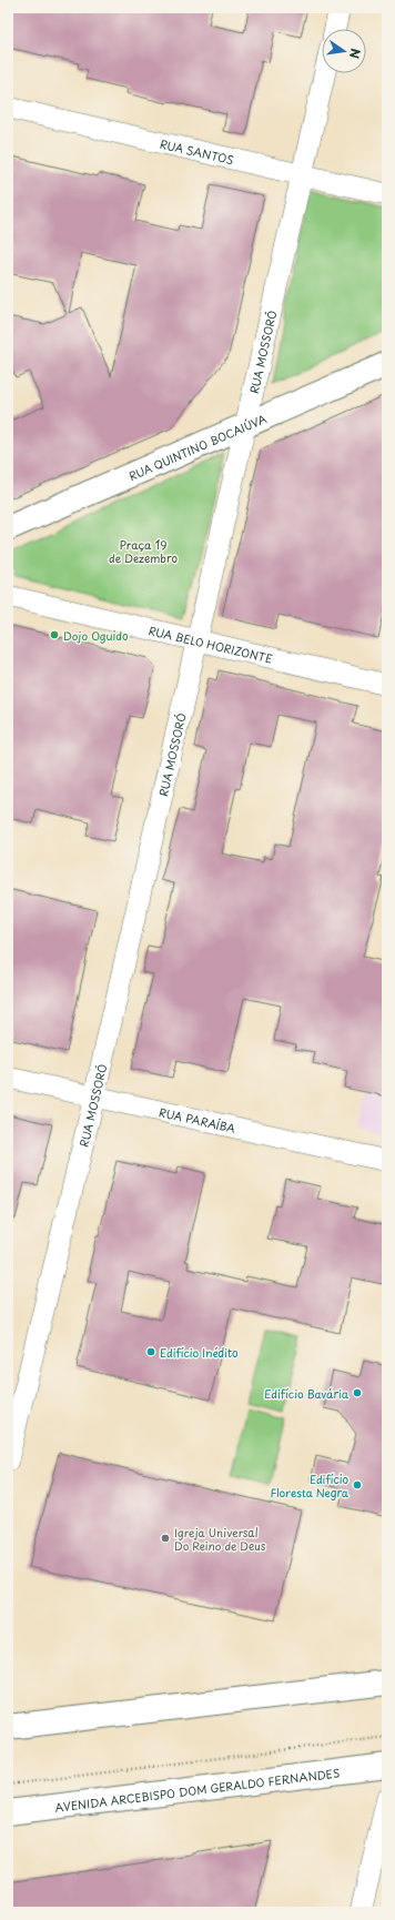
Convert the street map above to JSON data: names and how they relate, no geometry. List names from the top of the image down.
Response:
{
  "streets": {
    "main road": ["RUA QUINTINO BOCAIÚVA", "AVENIDA ARCEBISPO DOM GERALDO FERNANDES"],
    "street": [
      "RUA SANTOS",
      "RUA MOSSORÓ",
      "RUA BELO HORIZONTE",
      "RUA PARAÍBA"
    ]
  },
  "crossings": [
    ["RUA SANTOS", "RUA MOSSORÓ"],
    ["RUA MOSSORÓ", "RUA QUINTINO BOCAIÚVA"],
    ["RUA MOSSORÓ", "RUA BELO HORIZONTE"],
    ["RUA MOSSORÓ", "RUA PARAÍBA"]
  ],
  "parks": ["Praça 19 de Dezembro"],
  "places": [
    "Dojo Oguido",
    "Edifício Inédito",
    "Edifício Bavária",
    "Edifício Floresta Negra",
    "Igreja Universal Do Reino de Deus"
  ],
  "north": "right"
}
